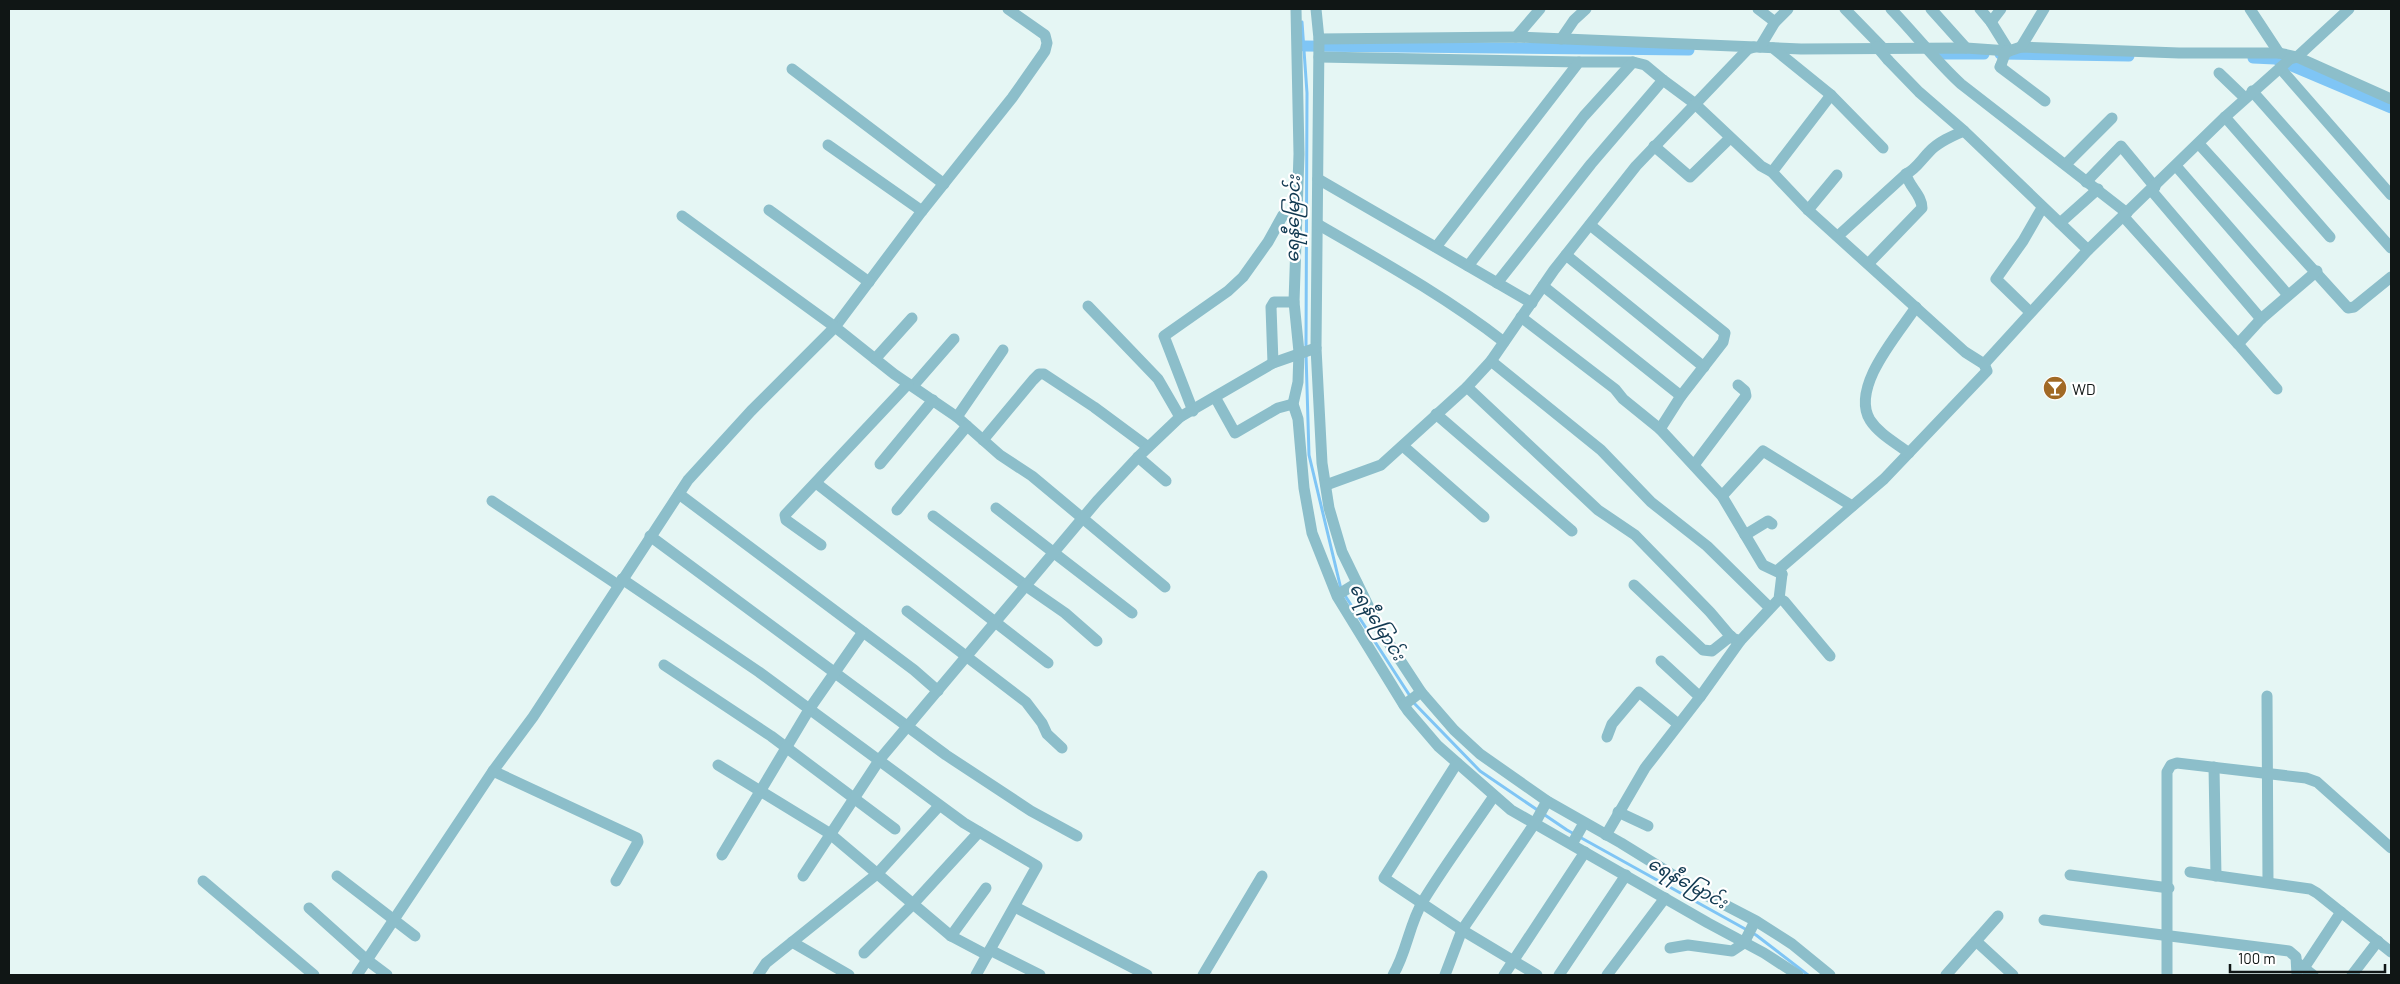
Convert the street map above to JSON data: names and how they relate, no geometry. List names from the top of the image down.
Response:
{
  "water": ["ရေနီမြောင်း"],
  "places": {
    "bar": ["WD"]
  },
  "scale_bar": "100 m"
}
